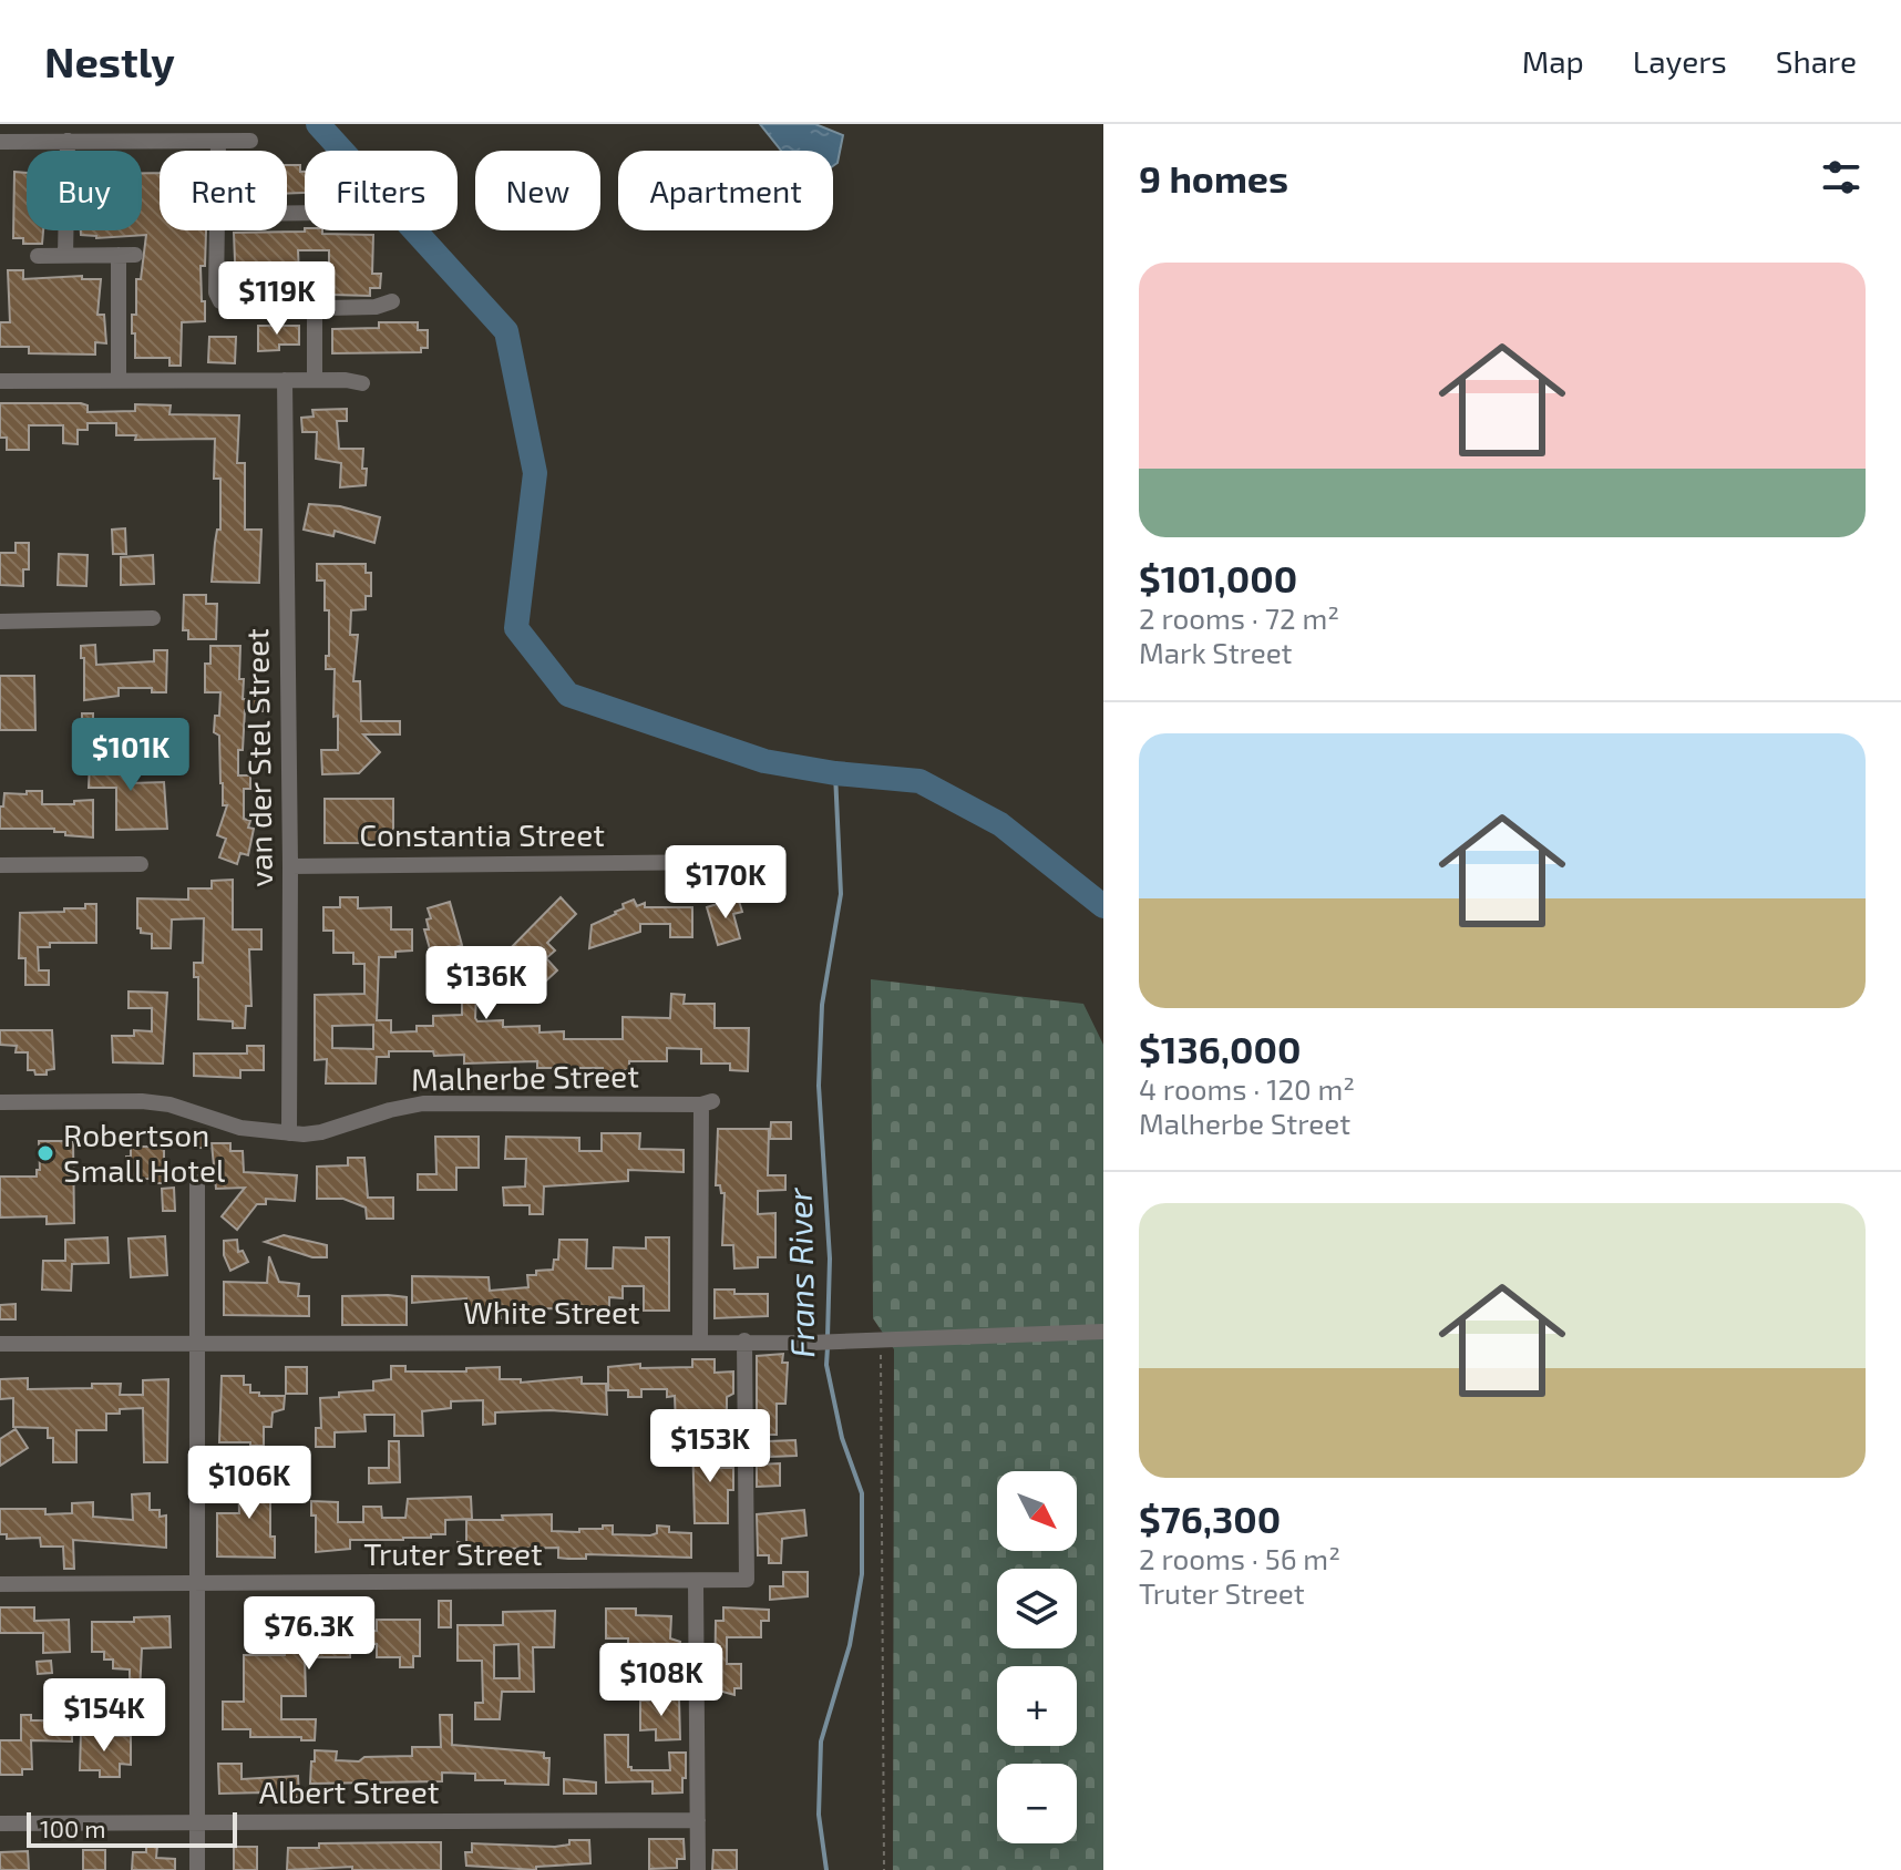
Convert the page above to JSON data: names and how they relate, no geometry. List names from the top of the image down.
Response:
{
  "streets": {
    "street": [
      "van der Stel Street",
      "Constantia Street",
      "Malherbe Street",
      "White Street",
      "Truter Street",
      "Albert Street"
    ]
  },
  "crossings": [
    ["van der Stel Street", "Constantia Street"],
    ["van der Stel Street", "Malherbe Street"],
    ["Malherbe Street", "White Street"],
    ["White Street", "Truter Street"]
  ],
  "water": ["Frans River"],
  "places": ["Robertson Small Hotel"],
  "scale_bar": "100 m",
  "north": "bottom right",
  "page": {
    "header": "Nestly",
    "nav": ["Map", "Layers", "Share"],
    "heading": "9 homes",
    "chip": [
      "Buy",
      "Rent",
      "Filters",
      "New",
      "Apartment"
    ],
    "list": [
      {
        "name": "$101,000",
        "note": "2 rooms · 72 m² · Mark Street"
      },
      {
        "name": "$136,000",
        "note": "4 rooms · 120 m² · Malherbe Street"
      },
      {
        "name": "$76,300",
        "note": "2 rooms · 56 m² · Truter Street"
      }
    ],
    "price": [
      "$119K",
      "$101K",
      "$170K",
      "$136K",
      "$153K",
      "$106K",
      "$76.3K",
      "$108K",
      "$154K"
    ],
    "map_buttons": ["+", "−"],
    "scale": "100 m"
  }
}
